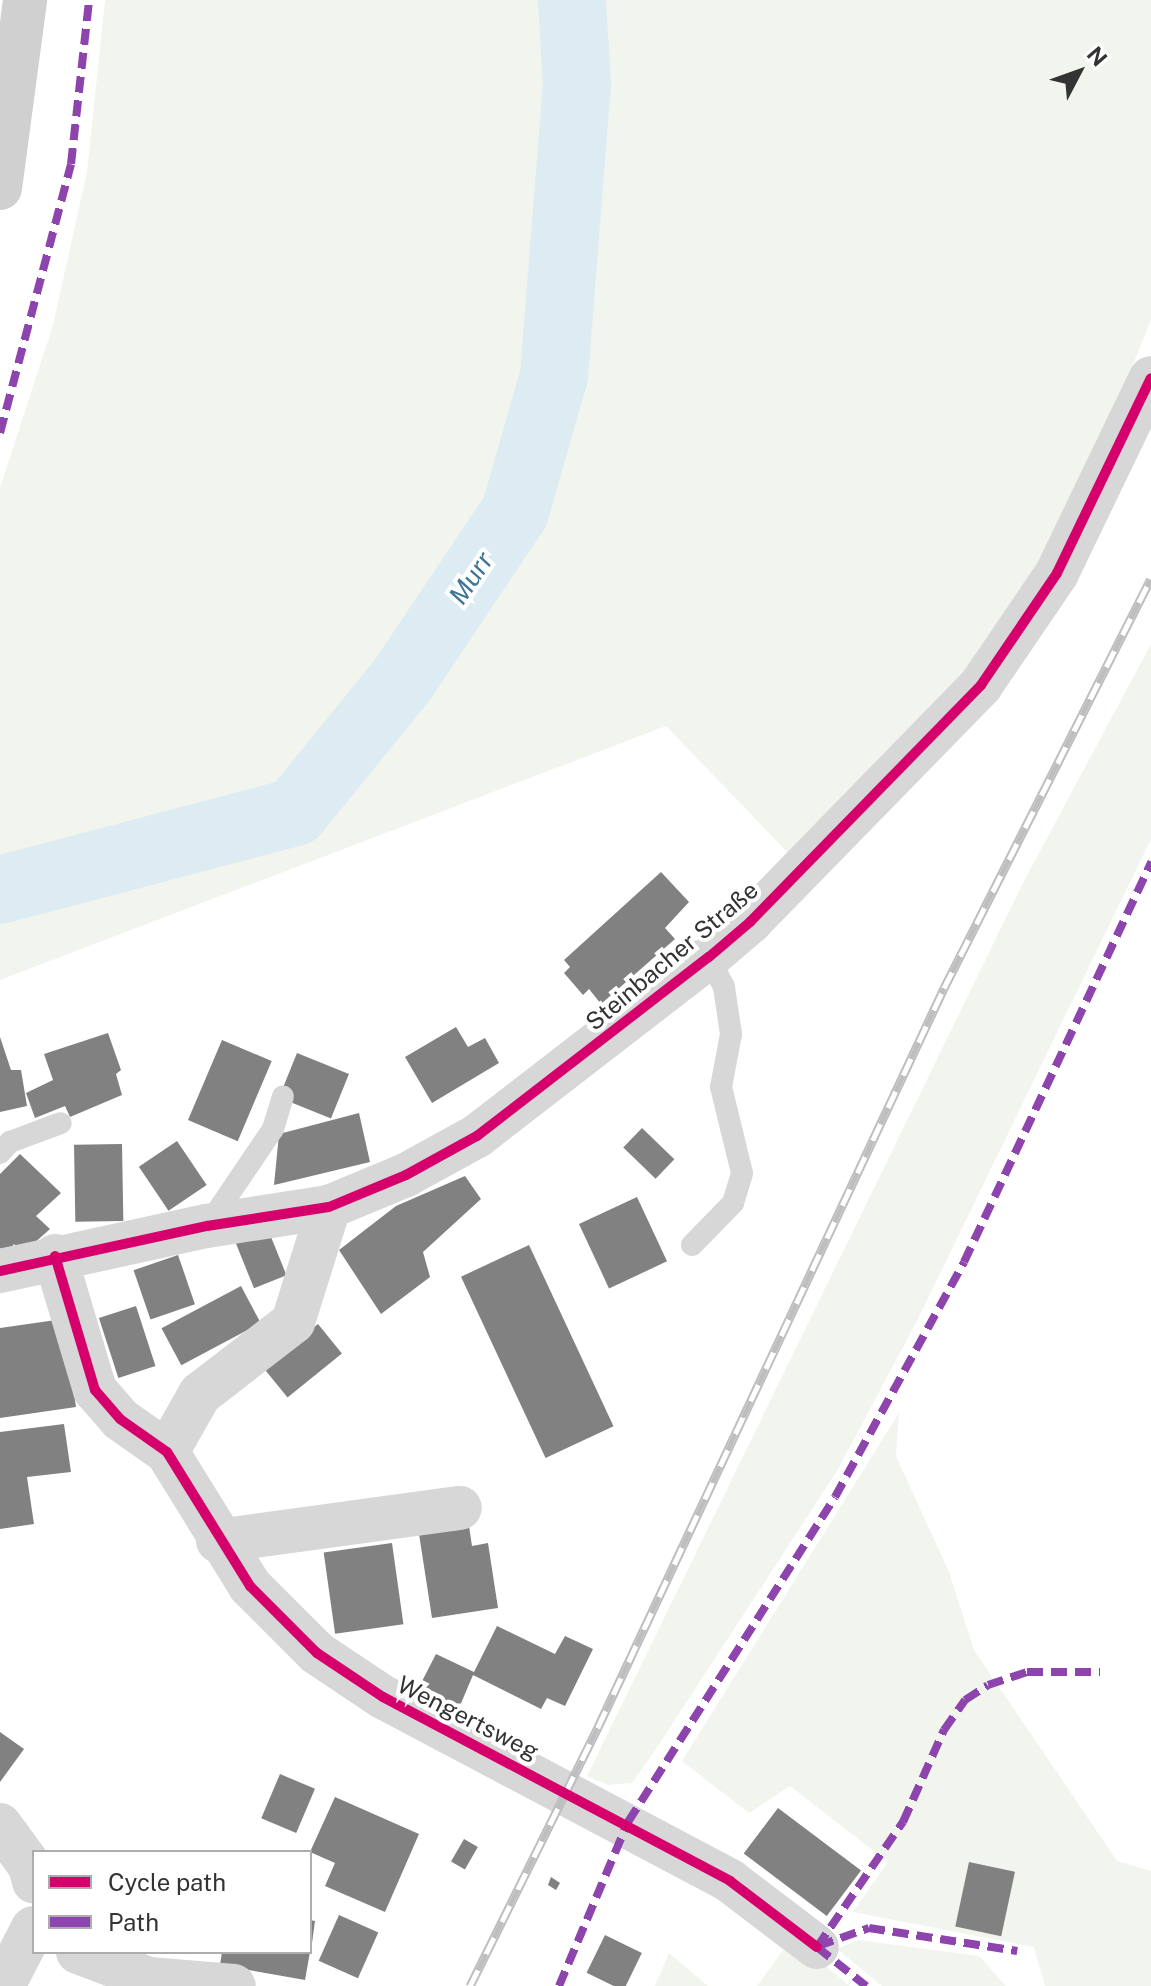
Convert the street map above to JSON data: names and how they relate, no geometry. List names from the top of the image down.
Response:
{
  "streets": {
    "street": ["Steinbacher Straße", "Wengertsweg"]
  },
  "water": ["Murr"],
  "legend": ["Cycle path", "Path"],
  "north": "top right"
}
